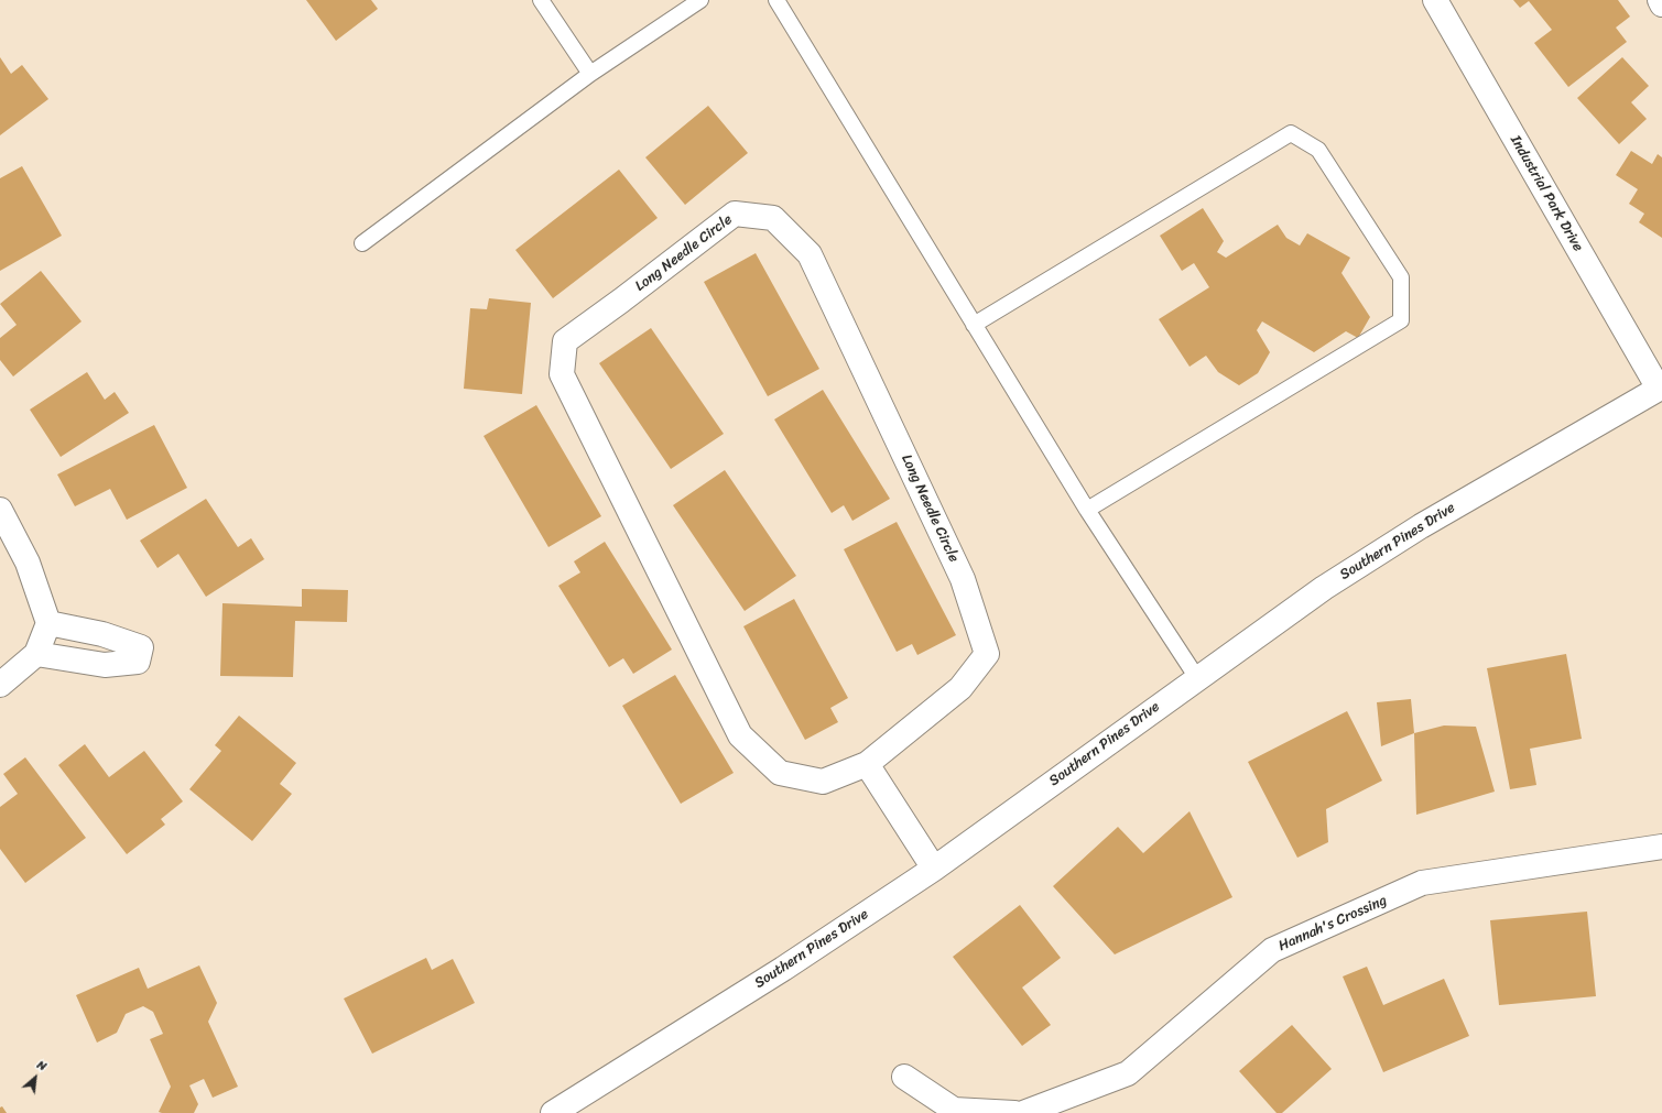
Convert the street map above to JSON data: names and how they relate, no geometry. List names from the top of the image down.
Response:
{
  "streets": {
    "street": [
      "Industrial Park Drive",
      "Long Needle Circle",
      "Southern Pines Drive",
      "Hannah's Crossing"
    ]
  },
  "crossings": [
    ["Industrial Park Drive", "Southern Pines Drive"]
  ],
  "north": "top right"
}
